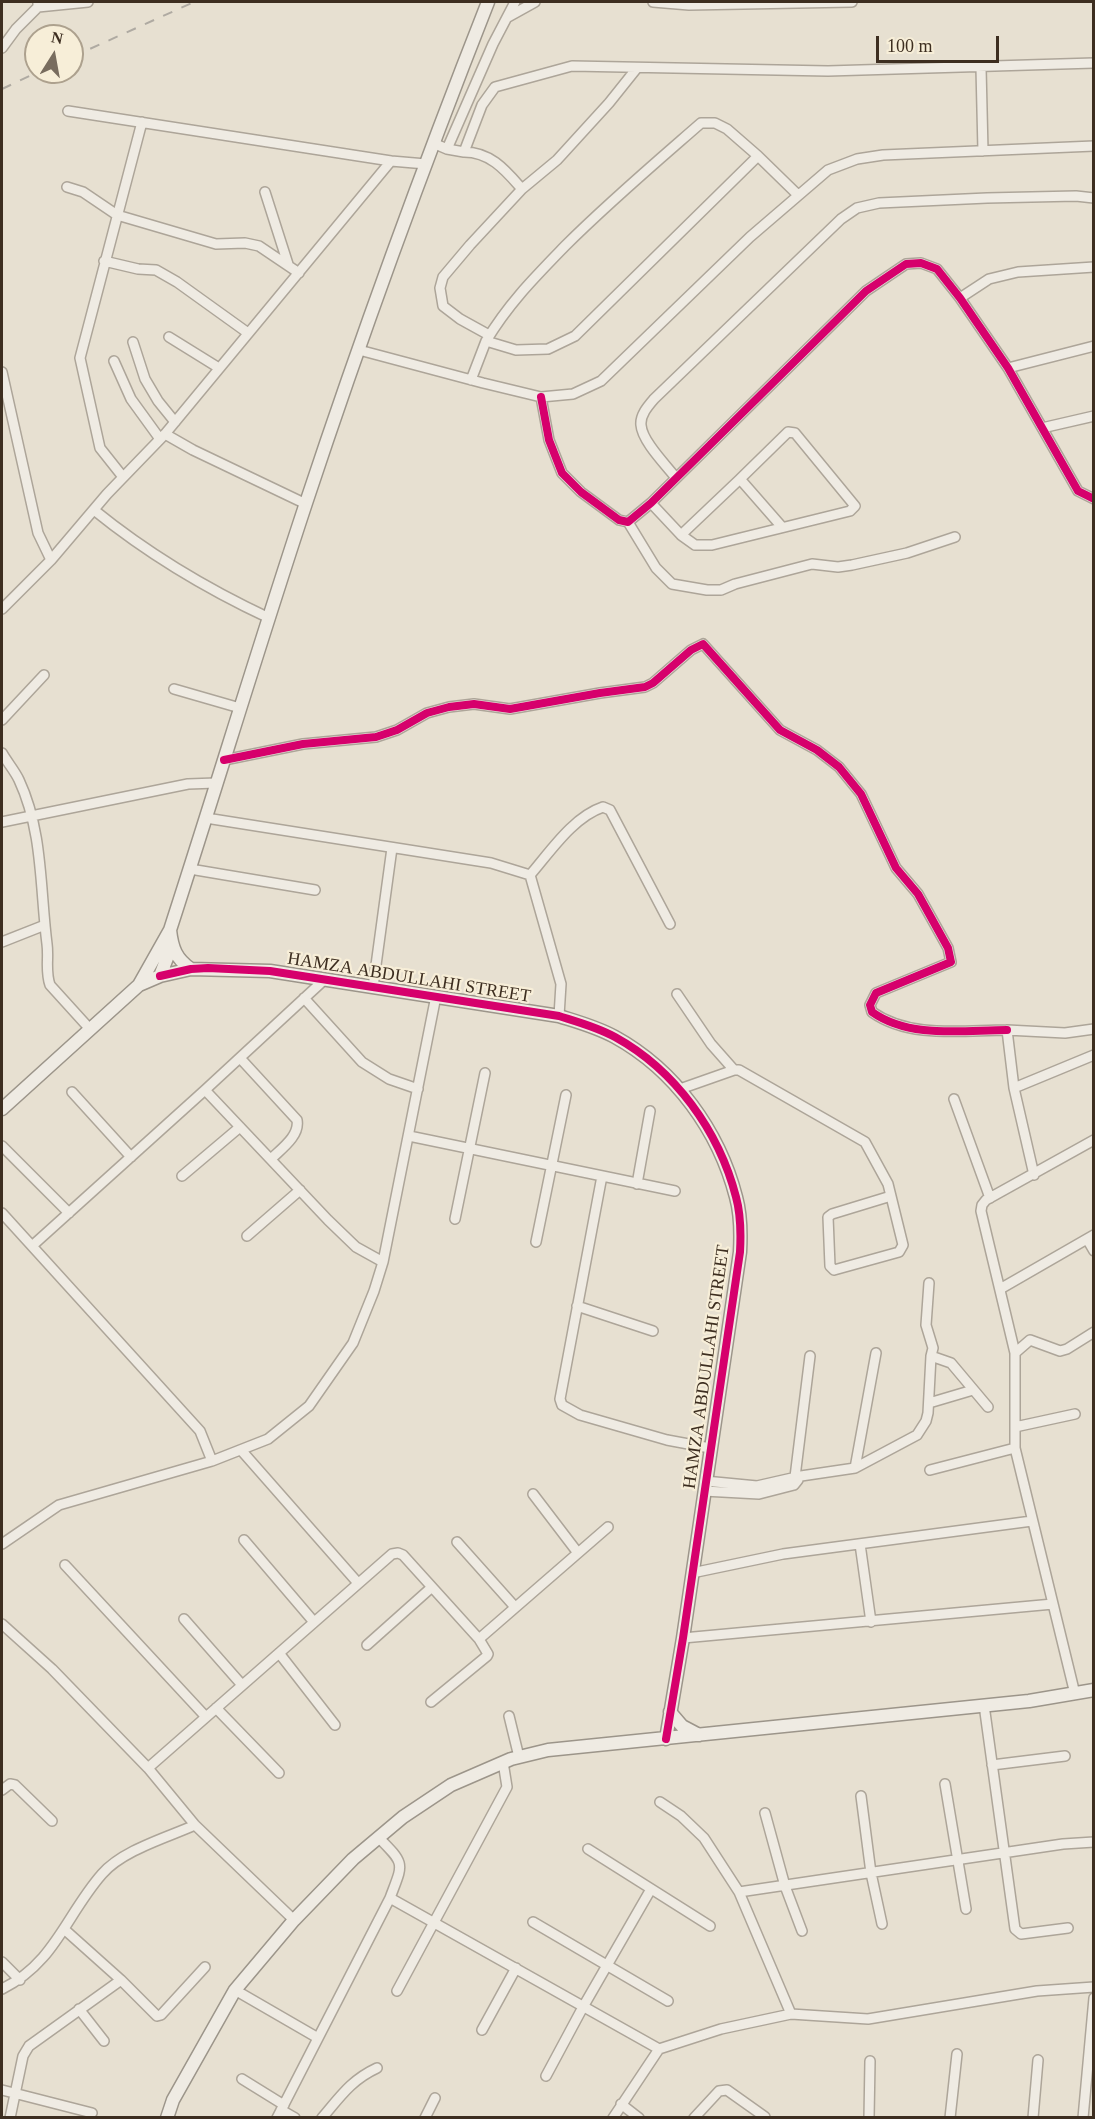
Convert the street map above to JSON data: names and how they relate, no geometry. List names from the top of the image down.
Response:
{
  "streets": {
    "main road": ["HAMZA ABDULLAHI STREET"]
  },
  "scale_bar": "100 m",
  "north": "top"
}
